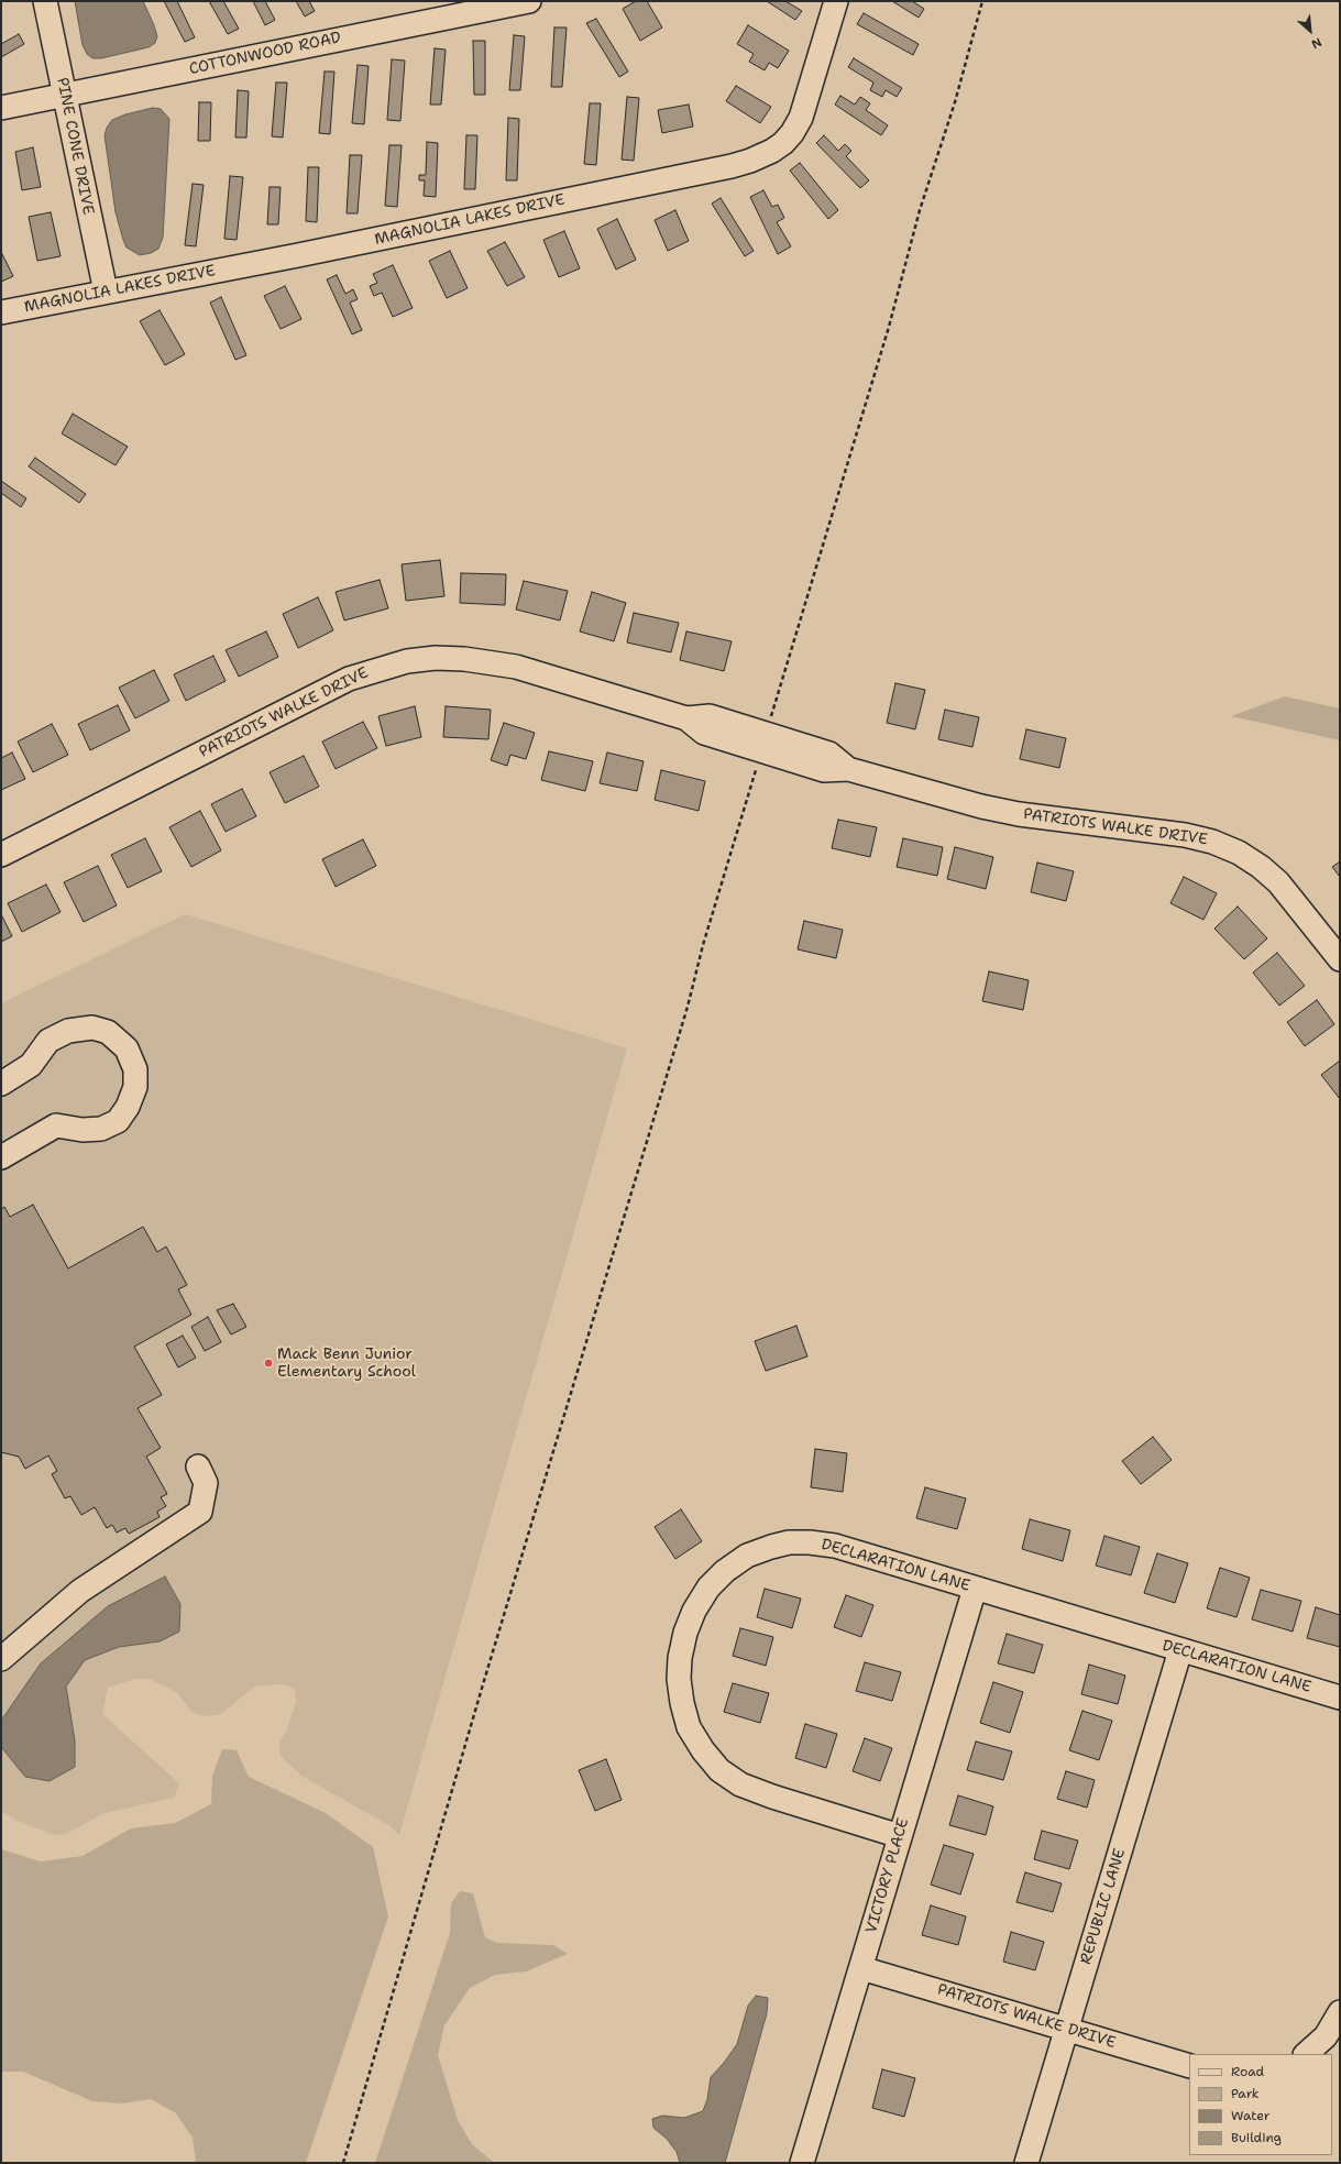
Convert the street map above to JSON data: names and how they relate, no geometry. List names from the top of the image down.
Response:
{
  "streets": {
    "street": [
      "COTTONWOOD ROAD",
      "PINE CONE DRIVE",
      "MAGNOLIA LAKES DRIVE",
      "PATRIOTS WALKE DRIVE",
      "DECLARATION LANE",
      "VICTORY PLACE",
      "REPUBLIC LANE"
    ]
  },
  "crossings": [
    ["COTTONWOOD ROAD", "PINE CONE DRIVE"],
    ["PINE CONE DRIVE", "MAGNOLIA LAKES DRIVE"],
    ["PATRIOTS WALKE DRIVE", "VICTORY PLACE"],
    ["PATRIOTS WALKE DRIVE", "REPUBLIC LANE"],
    ["DECLARATION LANE", "VICTORY PLACE"],
    ["DECLARATION LANE", "REPUBLIC LANE"]
  ],
  "places": ["Mack Benn Junior Elementary School"],
  "legend": [
    "Road",
    "Park",
    "Water",
    "Building"
  ],
  "north": "bottom right"
}
